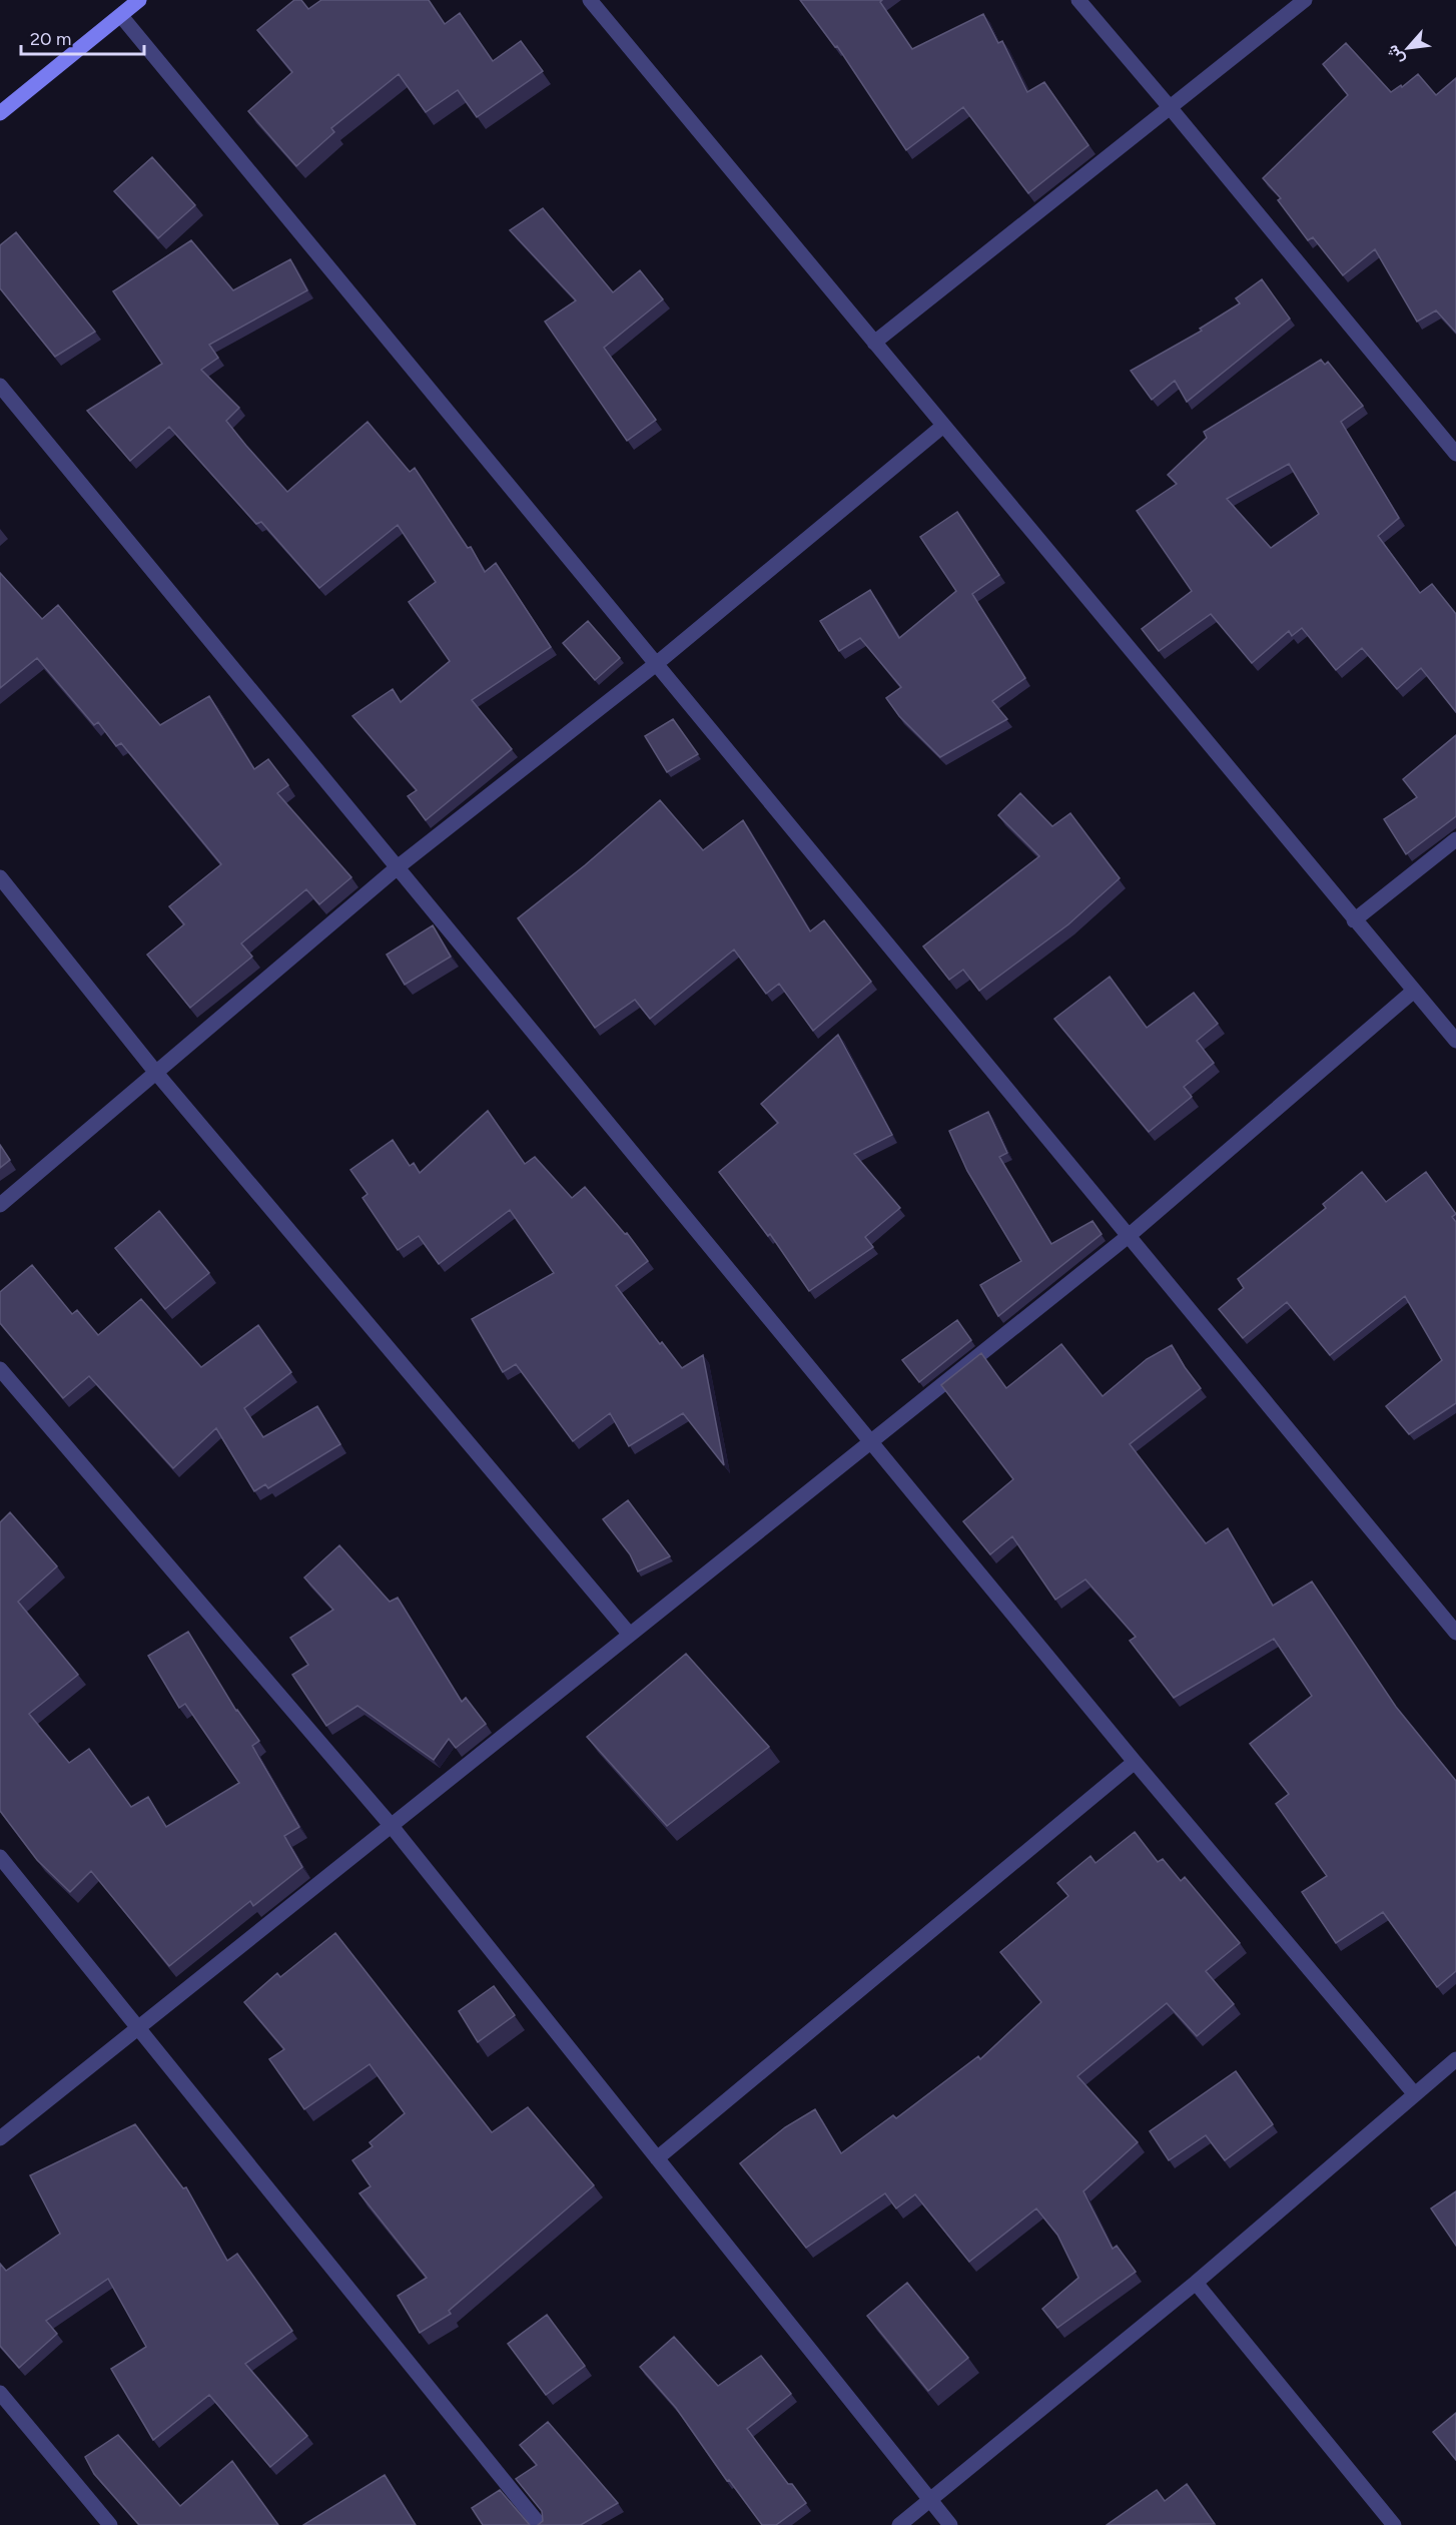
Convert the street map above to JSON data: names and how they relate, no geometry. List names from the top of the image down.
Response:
{
  "scale_bar": "20 m",
  "north": "bottom left"
}
